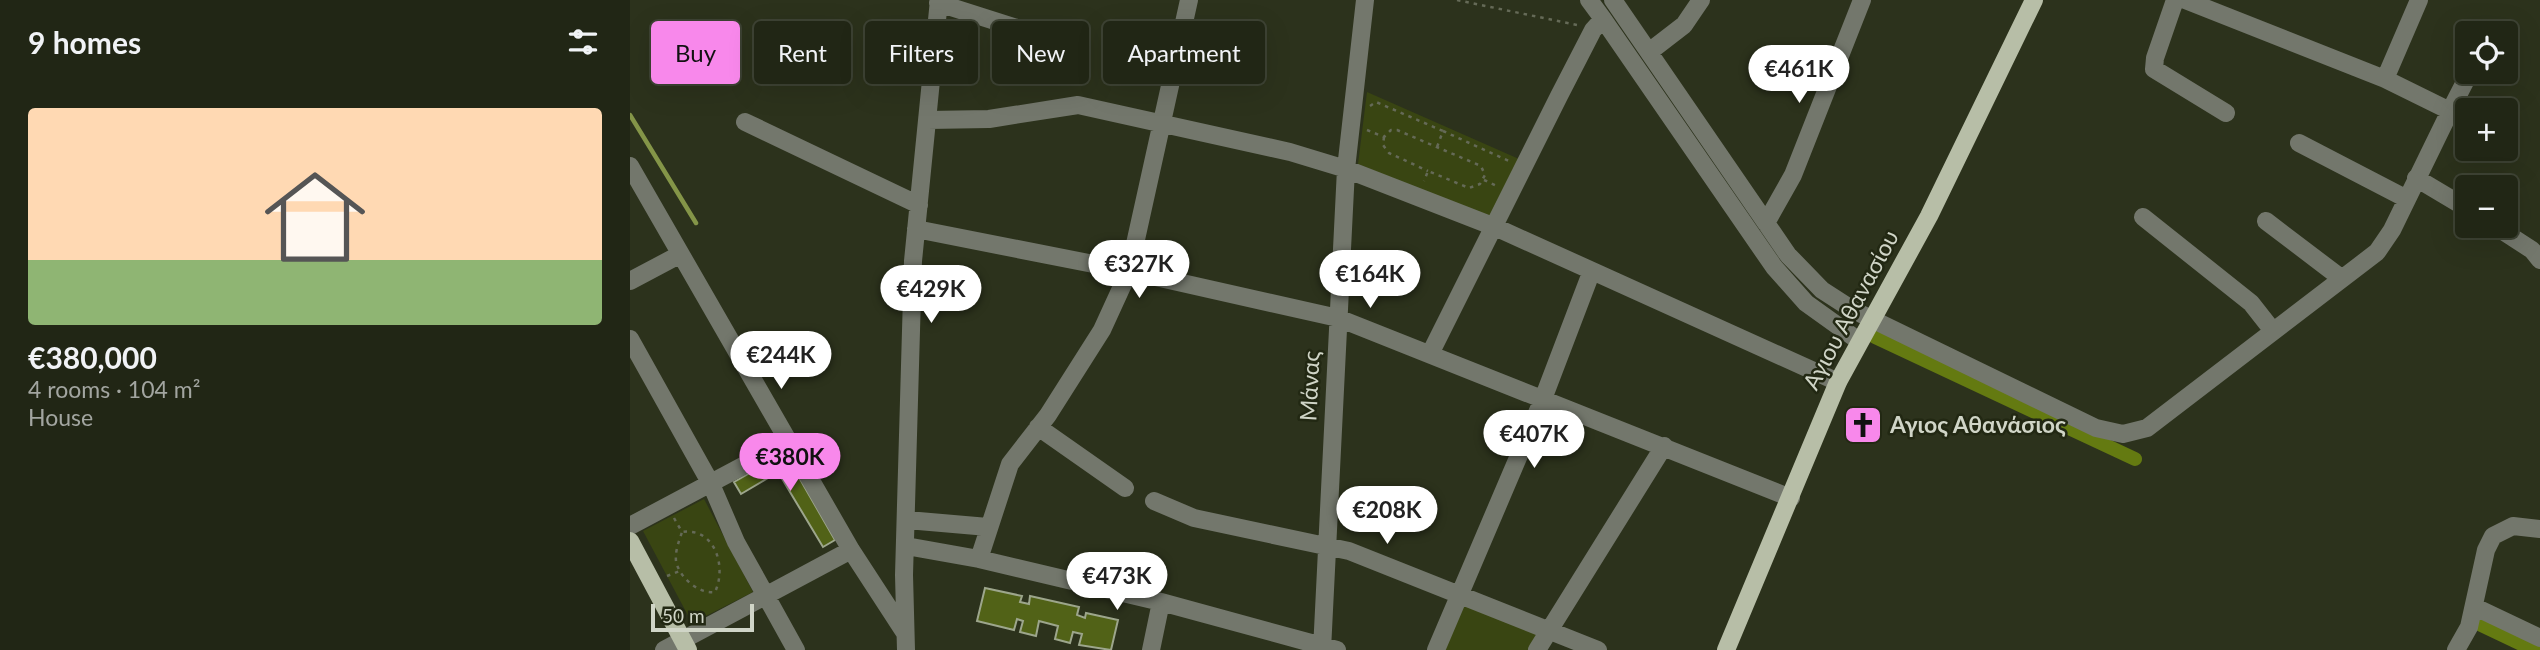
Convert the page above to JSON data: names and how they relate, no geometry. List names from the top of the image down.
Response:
{
  "streets": {
    "main road": ["Αγιου Αθανασίου"],
    "street": ["Μάνας"]
  },
  "places": {
    "church": ["Αγιος Αθανάσιος"]
  },
  "scale_bar": "50 m",
  "page": {
    "heading": "9 homes",
    "map_buttons": ["+", "−"],
    "chip": [
      "Buy",
      "Rent",
      "Filters",
      "New",
      "Apartment"
    ],
    "price": [
      "€461K",
      "€327K",
      "€164K",
      "€429K",
      "€244K",
      "€407K",
      "€380K",
      "€208K",
      "€473K"
    ],
    "list": [
      {
        "name": "€380,000",
        "note": "4 rooms · 104 m² · House"
      }
    ],
    "scale": "50 m"
  }
}
